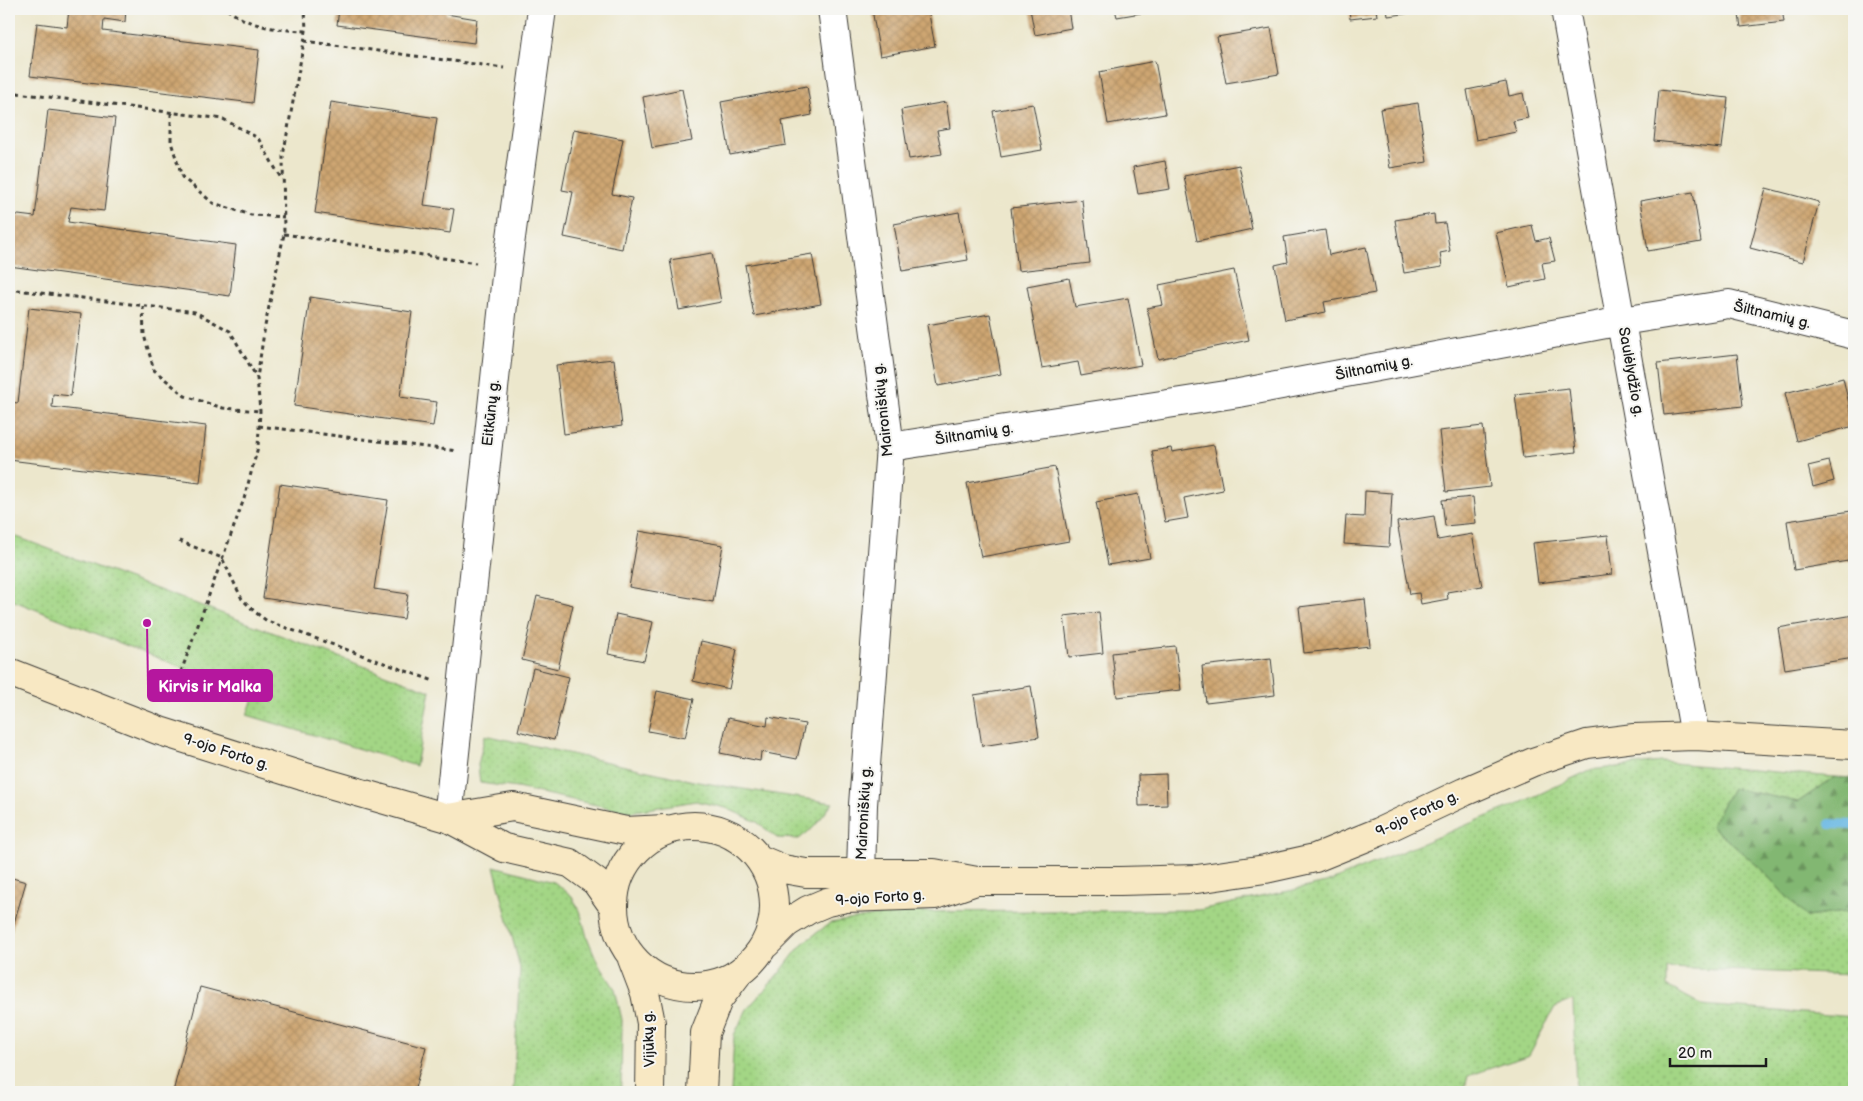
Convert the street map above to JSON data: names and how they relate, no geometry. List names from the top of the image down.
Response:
{
  "streets": {
    "main road": ["9-ojo Forto g.", "Vijūkų g."],
    "street": [
      "Šiltnamių g.",
      "Saulėlydžio g.",
      "Maironiškių g.",
      "Eitkūnų g."
    ]
  },
  "crossings": [
    ["Šiltnamių g.", "Saulėlydžio g."],
    ["Šiltnamių g.", "Maironiškių g."],
    ["Saulėlydžio g.", "9-ojo Forto g."],
    ["Maironiškių g.", "9-ojo Forto g."],
    ["Eitkūnų g.", "9-ojo Forto g."],
    ["9-ojo Forto g.", "Vijūkų g."]
  ],
  "places": ["Kirvis ir Malka"],
  "scale_bar": "20 m"
}
